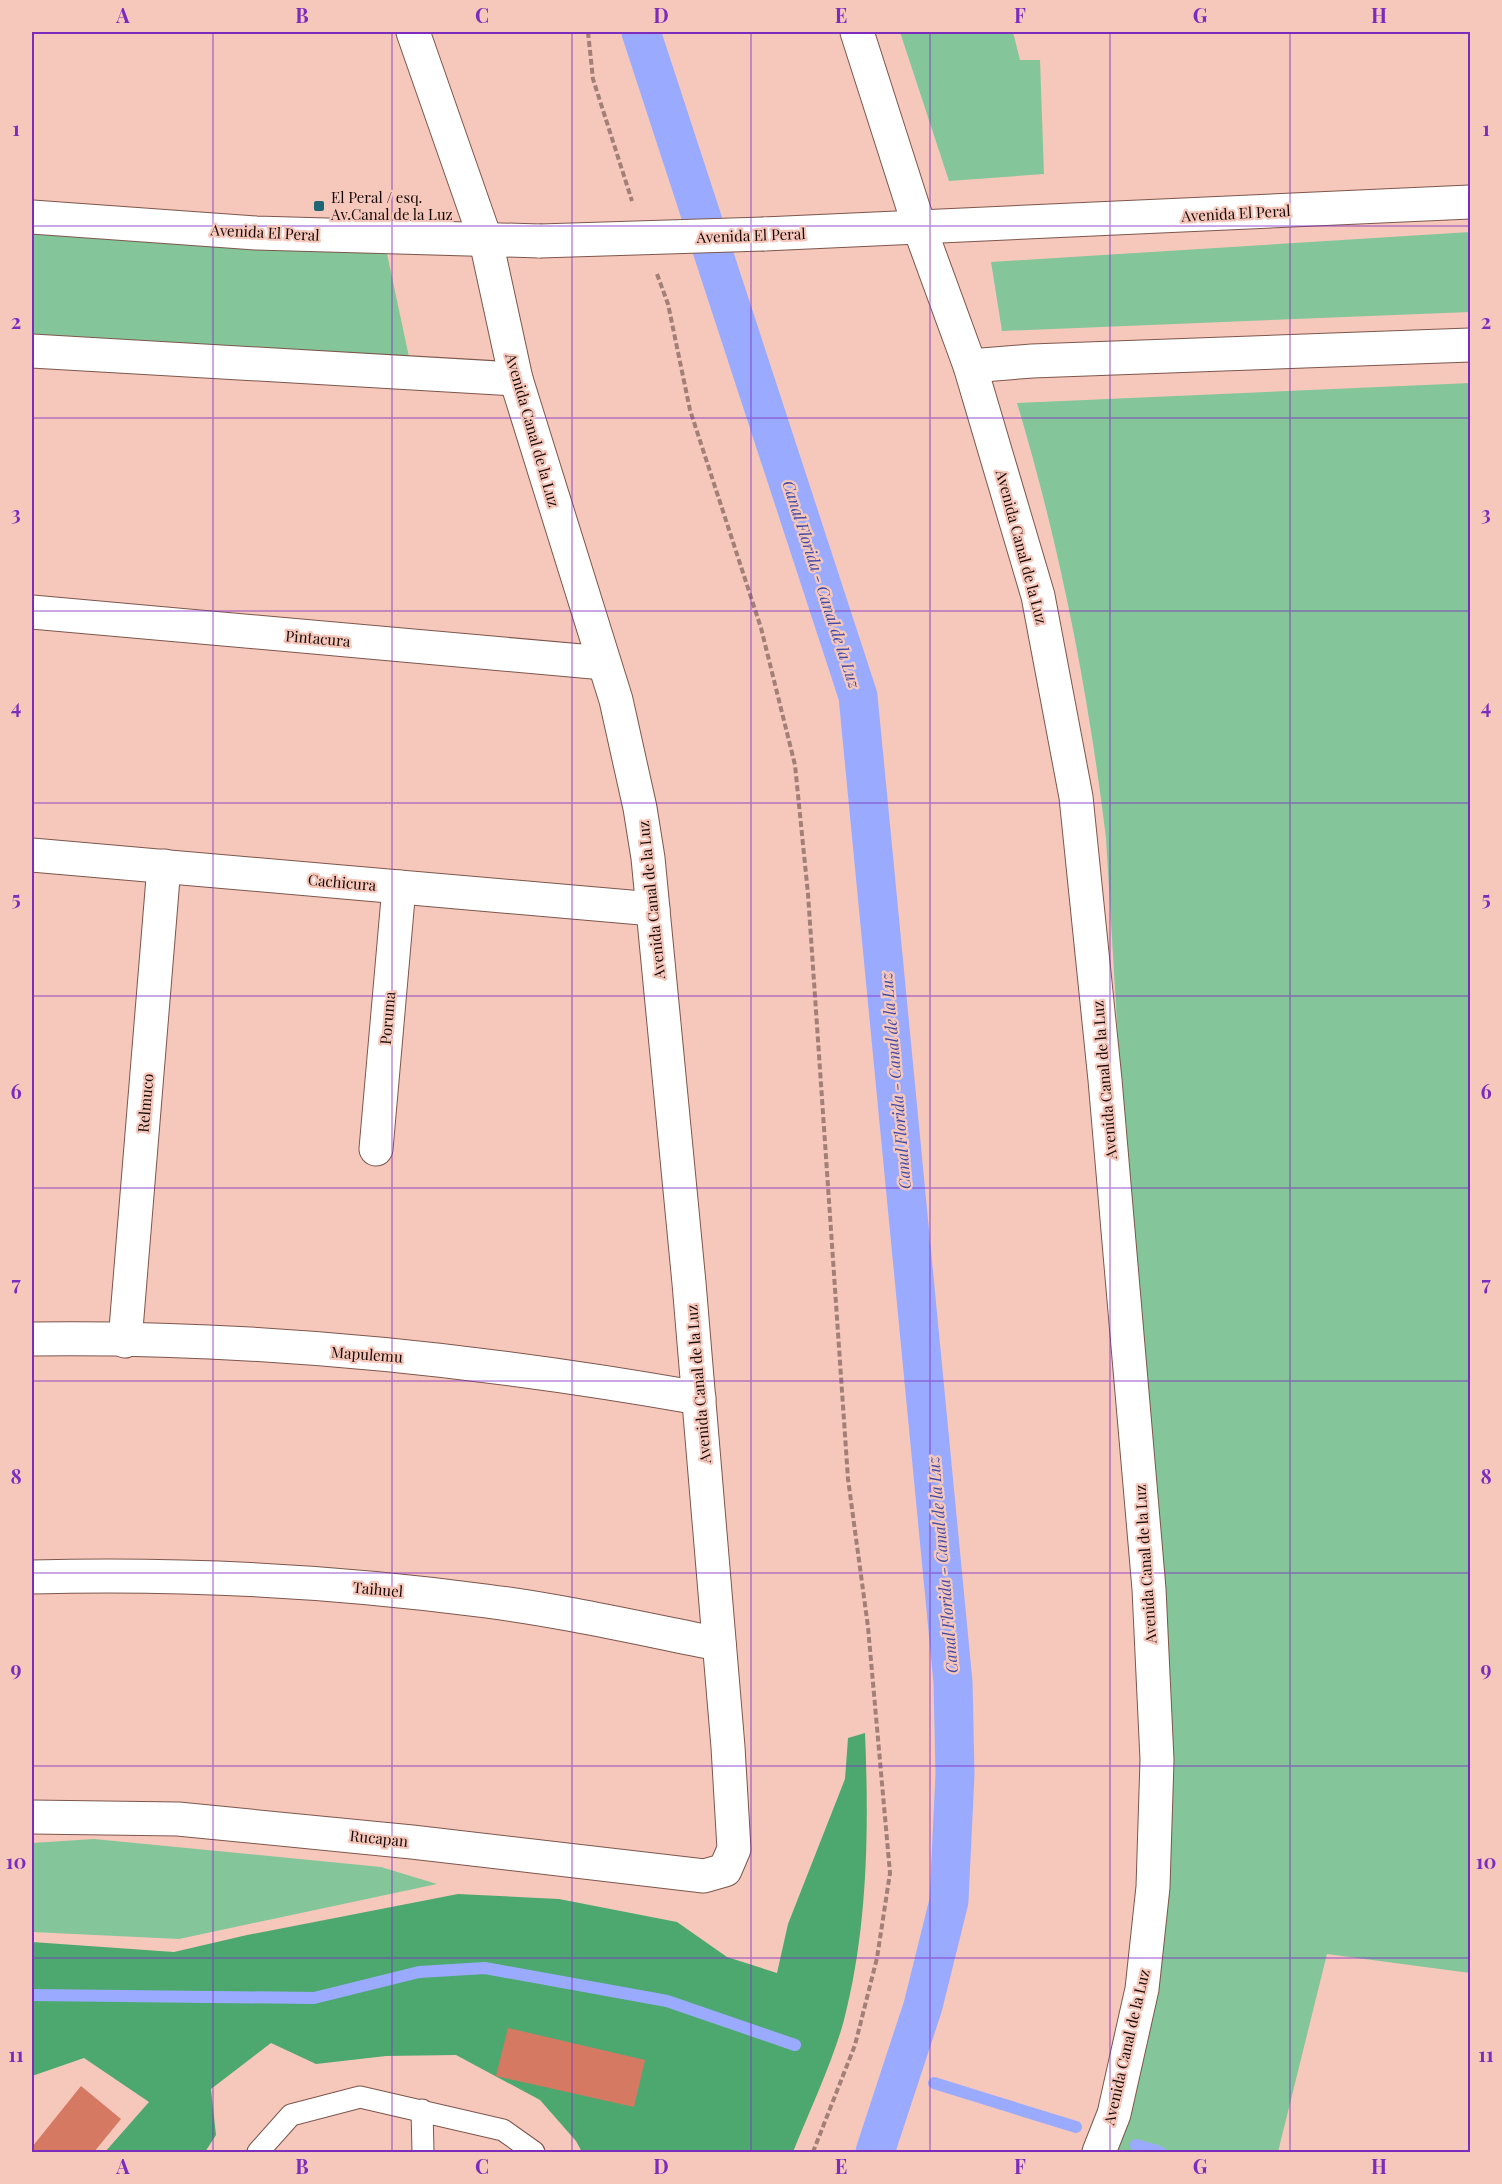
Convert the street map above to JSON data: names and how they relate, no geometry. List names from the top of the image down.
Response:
{
  "streets": {
    "street": [
      "Avenida El Peral",
      "Avenida Canal de la Luz",
      "Pintacura",
      "Cachicura",
      "Poruma",
      "Relmuco",
      "Mapulemu",
      "Taihuel",
      "Rucapan"
    ]
  },
  "crossings": [
    ["Avenida El Peral", "Avenida Canal de la Luz"],
    ["Avenida Canal de la Luz", "Pintacura"],
    ["Avenida Canal de la Luz", "Cachicura"],
    ["Avenida Canal de la Luz", "Mapulemu"],
    ["Avenida Canal de la Luz", "Taihuel"],
    ["Avenida Canal de la Luz", "Rucapan"],
    ["Cachicura", "Poruma"],
    ["Cachicura", "Relmuco"],
    ["Relmuco", "Mapulemu"]
  ],
  "water": ["Canal Florida - Canal de la Luz"],
  "places": {
    "transit": ["El Peral / esq. Av.Canal de la Luz"]
  },
  "grid": {
    "columns": [
      "A",
      "B",
      "C",
      "D",
      "E",
      "F",
      "G",
      "H"
    ],
    "rows": [
      "1",
      "2",
      "3",
      "4",
      "5",
      "6",
      "7",
      "8",
      "9",
      "10",
      "11"
    ]
  }
}
